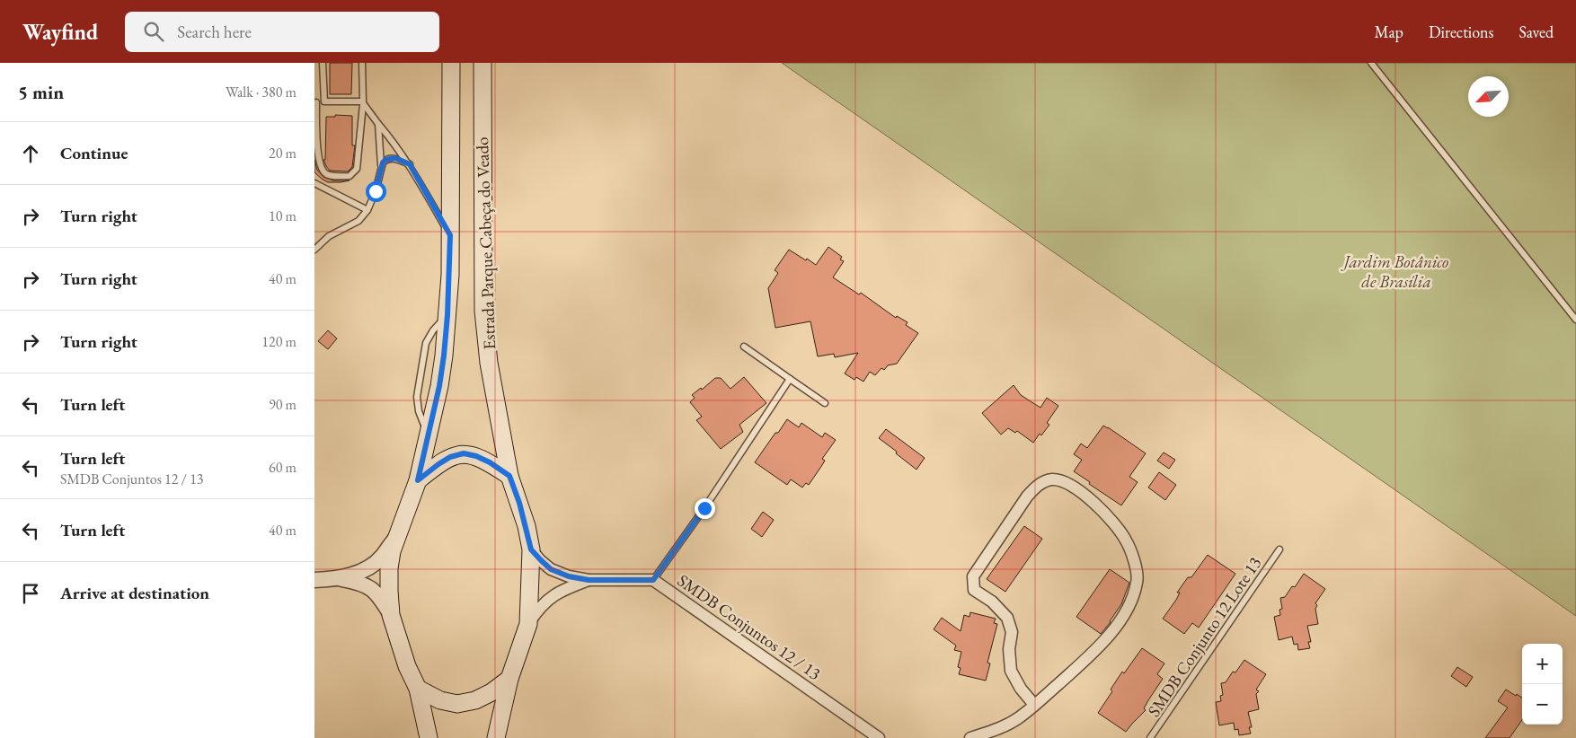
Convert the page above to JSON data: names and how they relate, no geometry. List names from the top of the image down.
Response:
{
  "streets": {
    "main road": ["Estrada Parque Cabeça do Veado"],
    "street": ["SMDB Conjuntos 12 / 13"],
    "lane": ["SMDB Conjunto 12 Lote 13"]
  },
  "crossings": [
    ["Estrada Parque Cabeça do Veado", "SMDB Conjuntos 12 / 13"]
  ],
  "parks": ["Jardim Botânico de Brasília"],
  "north": "bottom left",
  "page": {
    "header": "Wayfind",
    "search": "Search here",
    "nav": ["Map", "Directions", "Saved"],
    "heading": ["5 min", "Walk · 380 m"],
    "list": [
      ["Continue", "20 m"],
      ["Turn right", "10 m"],
      ["Turn right", "40 m"],
      ["Turn right", "120 m"],
      ["Turn left", "90 m"],
      ["Turn left", "SMDB Conjuntos 12 / 13", "60 m"],
      ["Turn left", "40 m"],
      "Arrive at destination"
    ],
    "map_buttons": ["+", "−"]
  }
}
